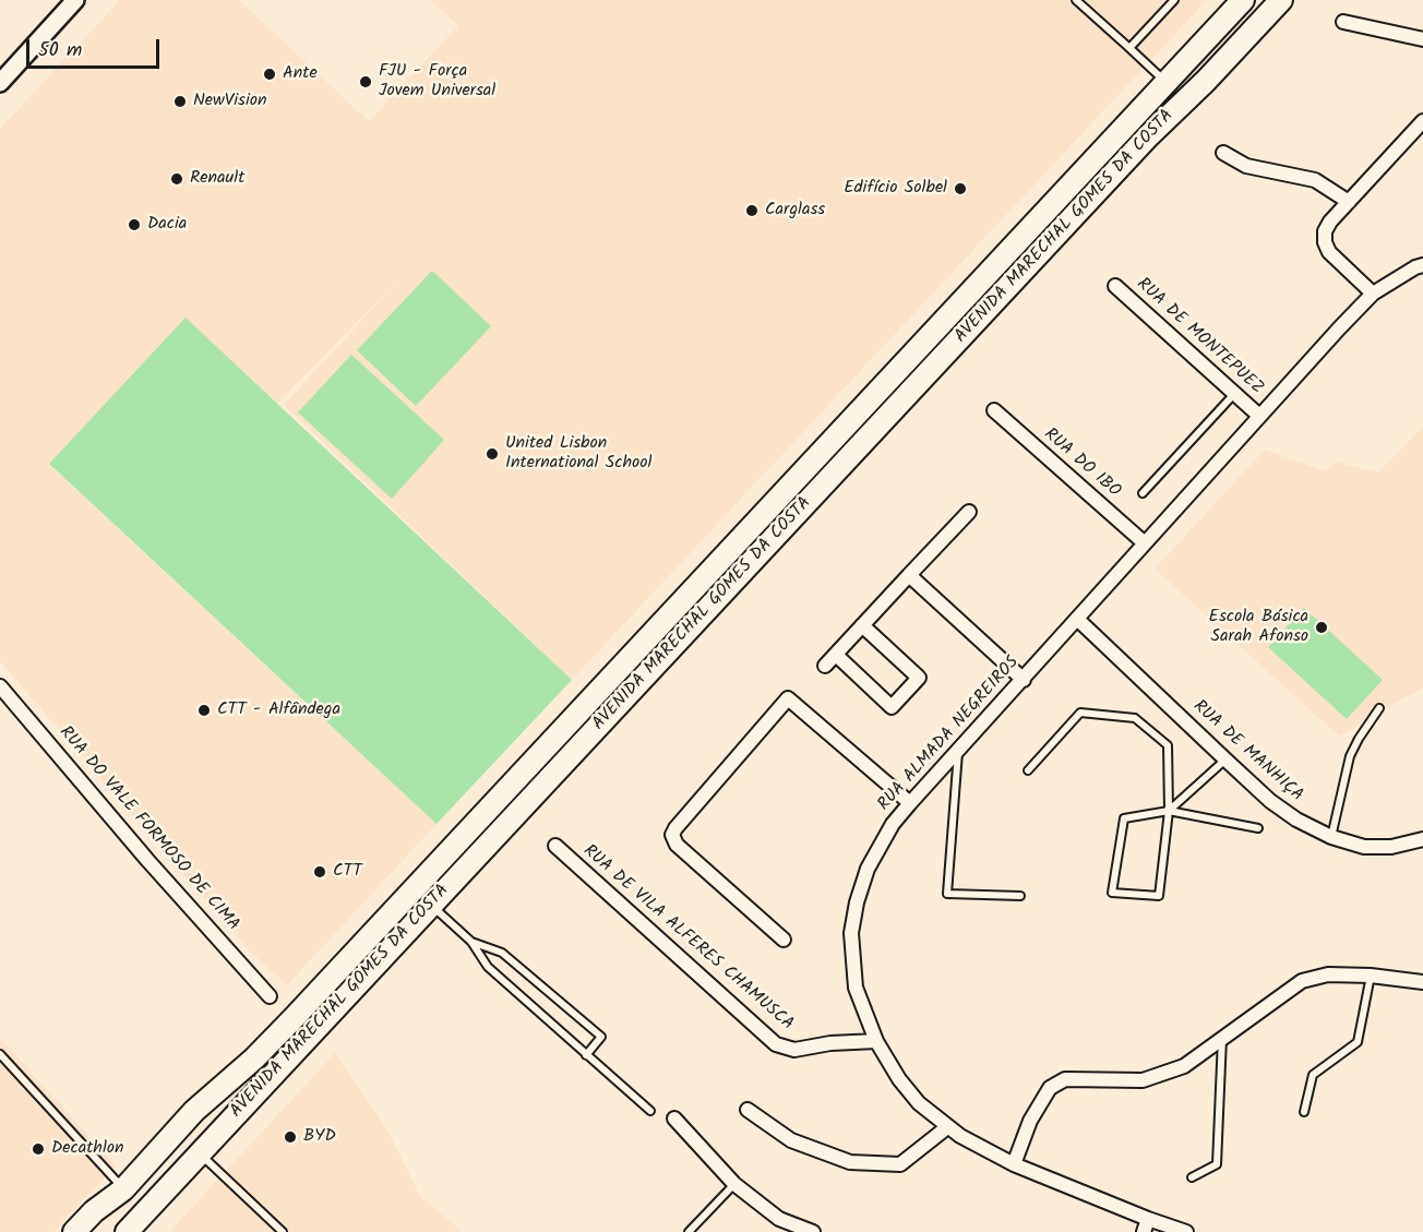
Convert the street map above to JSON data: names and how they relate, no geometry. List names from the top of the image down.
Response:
{
  "streets": {
    "main road": ["AVENIDA MARECHAL GOMES DA COSTA"],
    "street": [
      "RUA DE MONTEPUEZ",
      "RUA DO IBO",
      "RUA ALMADA NEGREIROS",
      "RUA DE MANHIÇA",
      "RUA DO VALE FORMOSO DE CIMA",
      "RUA DE VILA ALFERES CHAMUSCA"
    ]
  },
  "crossings": [
    ["RUA DE MONTEPUEZ", "RUA ALMADA NEGREIROS"],
    ["RUA DO IBO", "RUA ALMADA NEGREIROS"],
    ["RUA ALMADA NEGREIROS", "RUA DE MANHIÇA"],
    ["RUA ALMADA NEGREIROS", "RUA DE VILA ALFERES CHAMUSCA"]
  ],
  "places": [
    "Ante",
    "FJU - Força Jovem Universal",
    "NewVision",
    "Renault",
    "Edifício Solbel",
    "Carglass",
    "Dacia",
    "United Lisbon International School",
    "Escola Básica Sarah Afonso",
    "CTT - Alfândega",
    "CTT",
    "BYD",
    "Decathlon"
  ],
  "scale_bar": "50 m"
}
